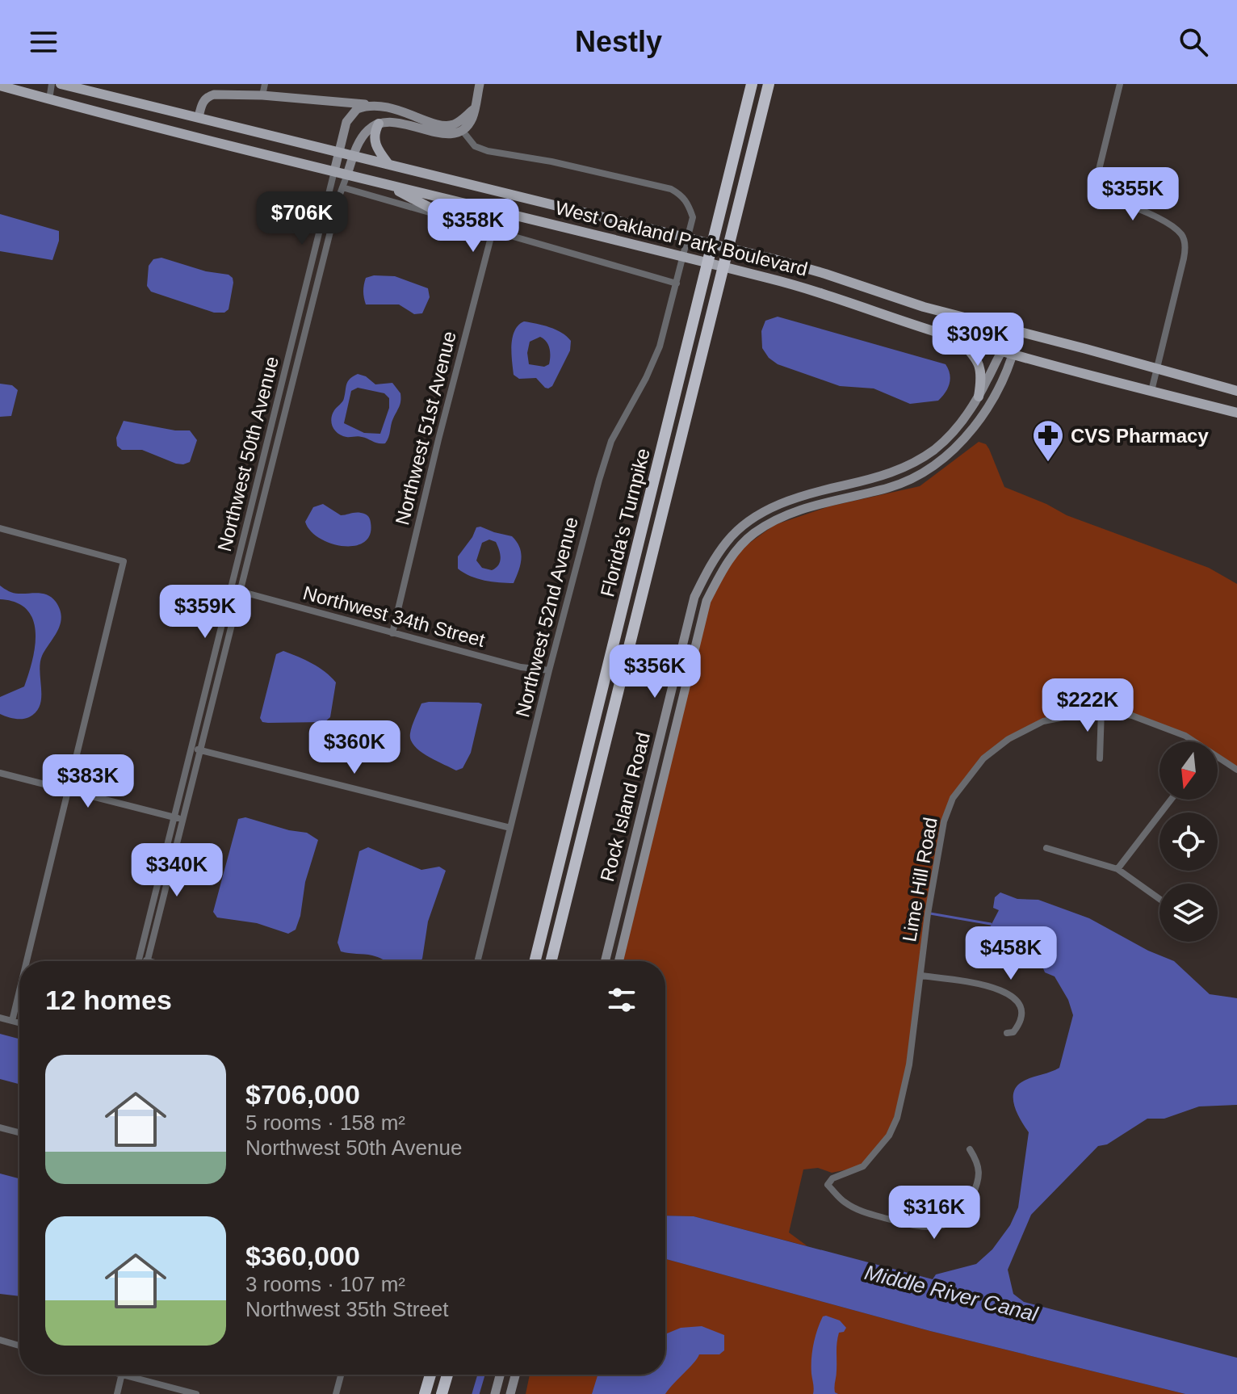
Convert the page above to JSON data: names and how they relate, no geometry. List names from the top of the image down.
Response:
{
  "streets": {
    "highway": ["Florida's Turnpike"],
    "main road": ["West Oakland Park Boulevard", "Rock Island Road"],
    "street": [
      "Northwest 51st Avenue",
      "Northwest 50th Avenue",
      "Northwest 34th Street",
      "Northwest 52nd Avenue",
      "Lime Hill Road"
    ]
  },
  "crossings": [
    ["West Oakland Park Boulevard", "Northwest 50th Avenue"],
    ["West Oakland Park Boulevard", "Rock Island Road"],
    ["Northwest 51st Avenue", "Northwest 34th Street"],
    ["Northwest 50th Avenue", "Northwest 34th Street"],
    ["Northwest 34th Street", "Northwest 52nd Avenue"]
  ],
  "water": ["Middle River Canal"],
  "places": {
    "pharmacy": ["CVS Pharmacy"]
  },
  "north": "bottom",
  "page": {
    "header": "Nestly",
    "price": [
      "$355K",
      "$706K",
      "$358K",
      "$309K",
      "$359K",
      "$356K",
      "$222K",
      "$360K",
      "$383K",
      "$340K",
      "$458K",
      "$316K"
    ],
    "heading": "12 homes",
    "list": [
      {
        "name": "$706,000",
        "note": "5 rooms · 158 m² · Northwest 50th Avenue"
      },
      {
        "name": "$360,000",
        "note": "3 rooms · 107 m² · Northwest 35th Street"
      }
    ]
  }
}
